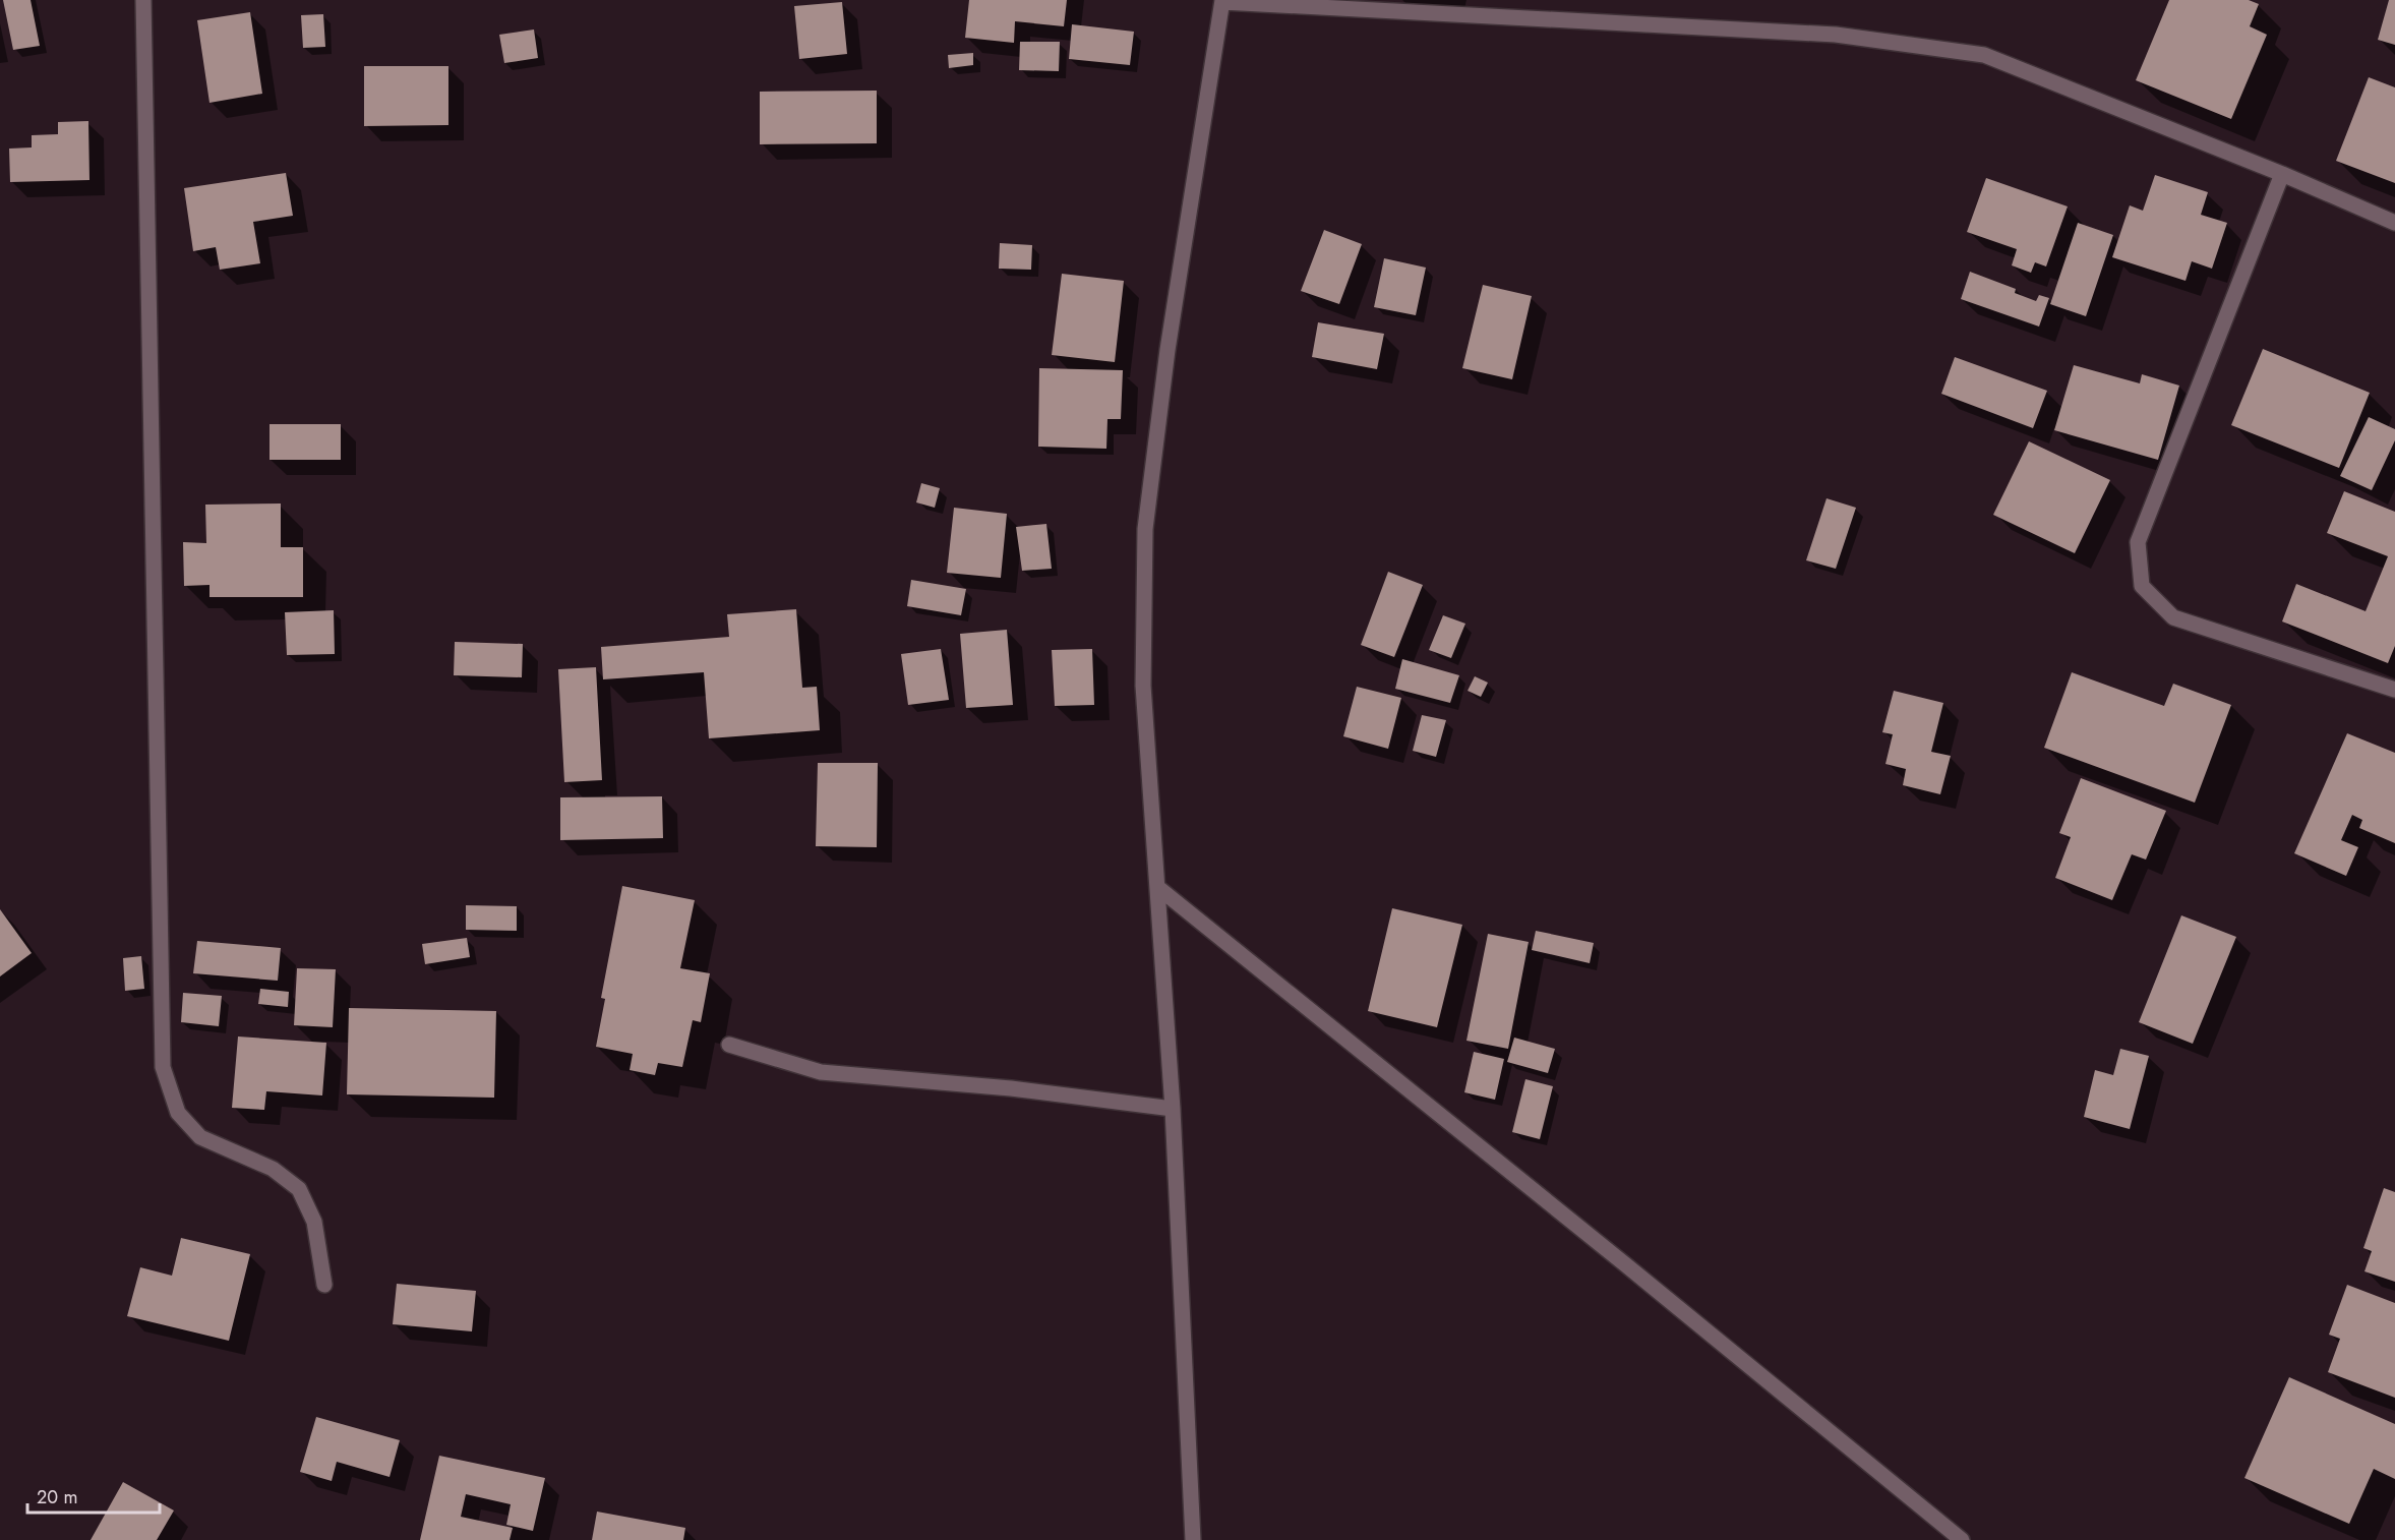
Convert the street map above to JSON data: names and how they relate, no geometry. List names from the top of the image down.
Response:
{
  "scale_bar": "20 m"
}
